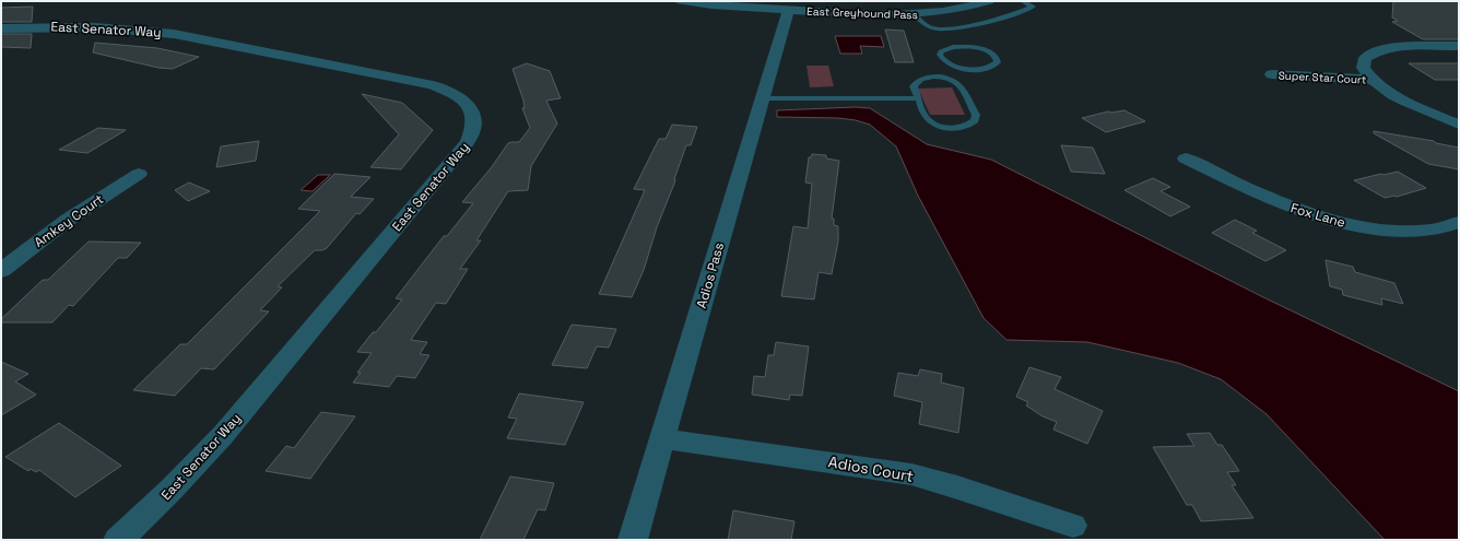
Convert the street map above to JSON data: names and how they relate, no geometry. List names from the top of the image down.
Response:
{
  "streets": {
    "street": [
      "East Greyhound Pass",
      "East Senator Way",
      "Super Star Court",
      "Fox Lane",
      "Amkey Court",
      "Adios Pass",
      "Adios Court"
    ]
  },
  "crossings": [
    ["East Greyhound Pass", "Adios Pass"],
    ["Adios Pass", "Adios Court"]
  ]
}
